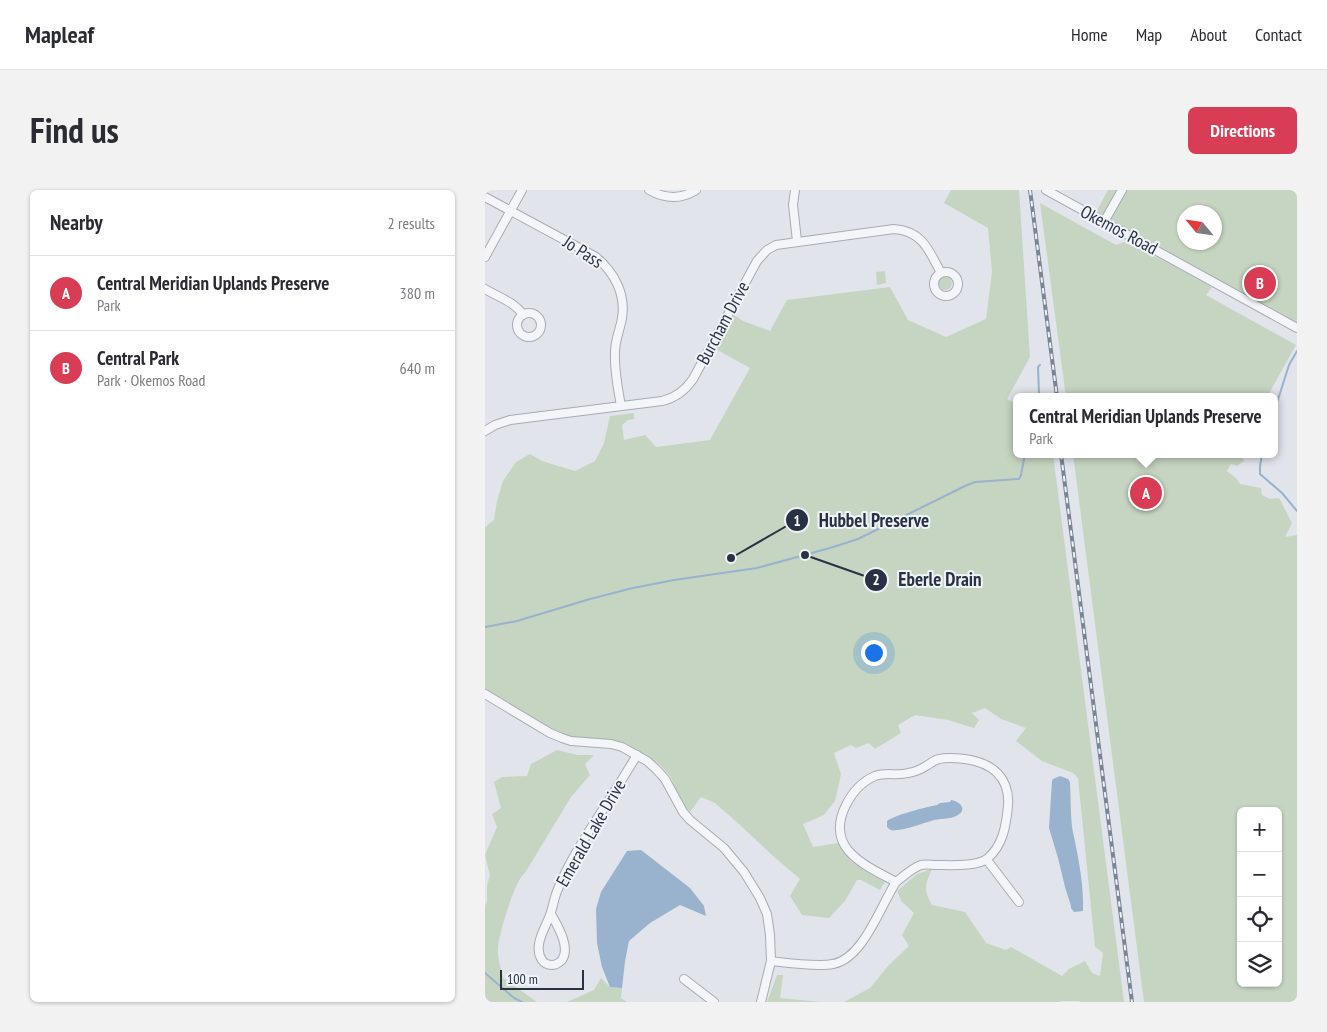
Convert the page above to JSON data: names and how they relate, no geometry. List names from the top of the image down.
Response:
{
  "streets": {
    "street": [
      "Okemos Road",
      "Jo Pass",
      "Burcham Drive",
      "Emerald Lake Drive"
    ]
  },
  "crossings": [
    ["Jo Pass", "Burcham Drive"]
  ],
  "places": ["Eberle Drain", "Hubbel Preserve"],
  "scale_bar": "100 m",
  "north": "top left",
  "page": {
    "header": "Mapleaf",
    "nav": [
      "Home",
      "Map",
      "About",
      "Contact"
    ],
    "title": "Find us",
    "buttons": "Directions",
    "heading": ["Nearby", "2 results"],
    "list": [
      {
        "mark": "A",
        "name": "Central Meridian Uplands Preserve",
        "note": "Park",
        "value": "380 m"
      },
      {
        "mark": "B",
        "name": "Central Park",
        "note": "Park · Okemos Road",
        "value": "640 m"
      }
    ],
    "pins": ["B", "A"],
    "popup": ["Central Meridian Uplands Preserve", "Park"],
    "map_buttons": ["+", "−"],
    "scale": "100 m"
  }
}
